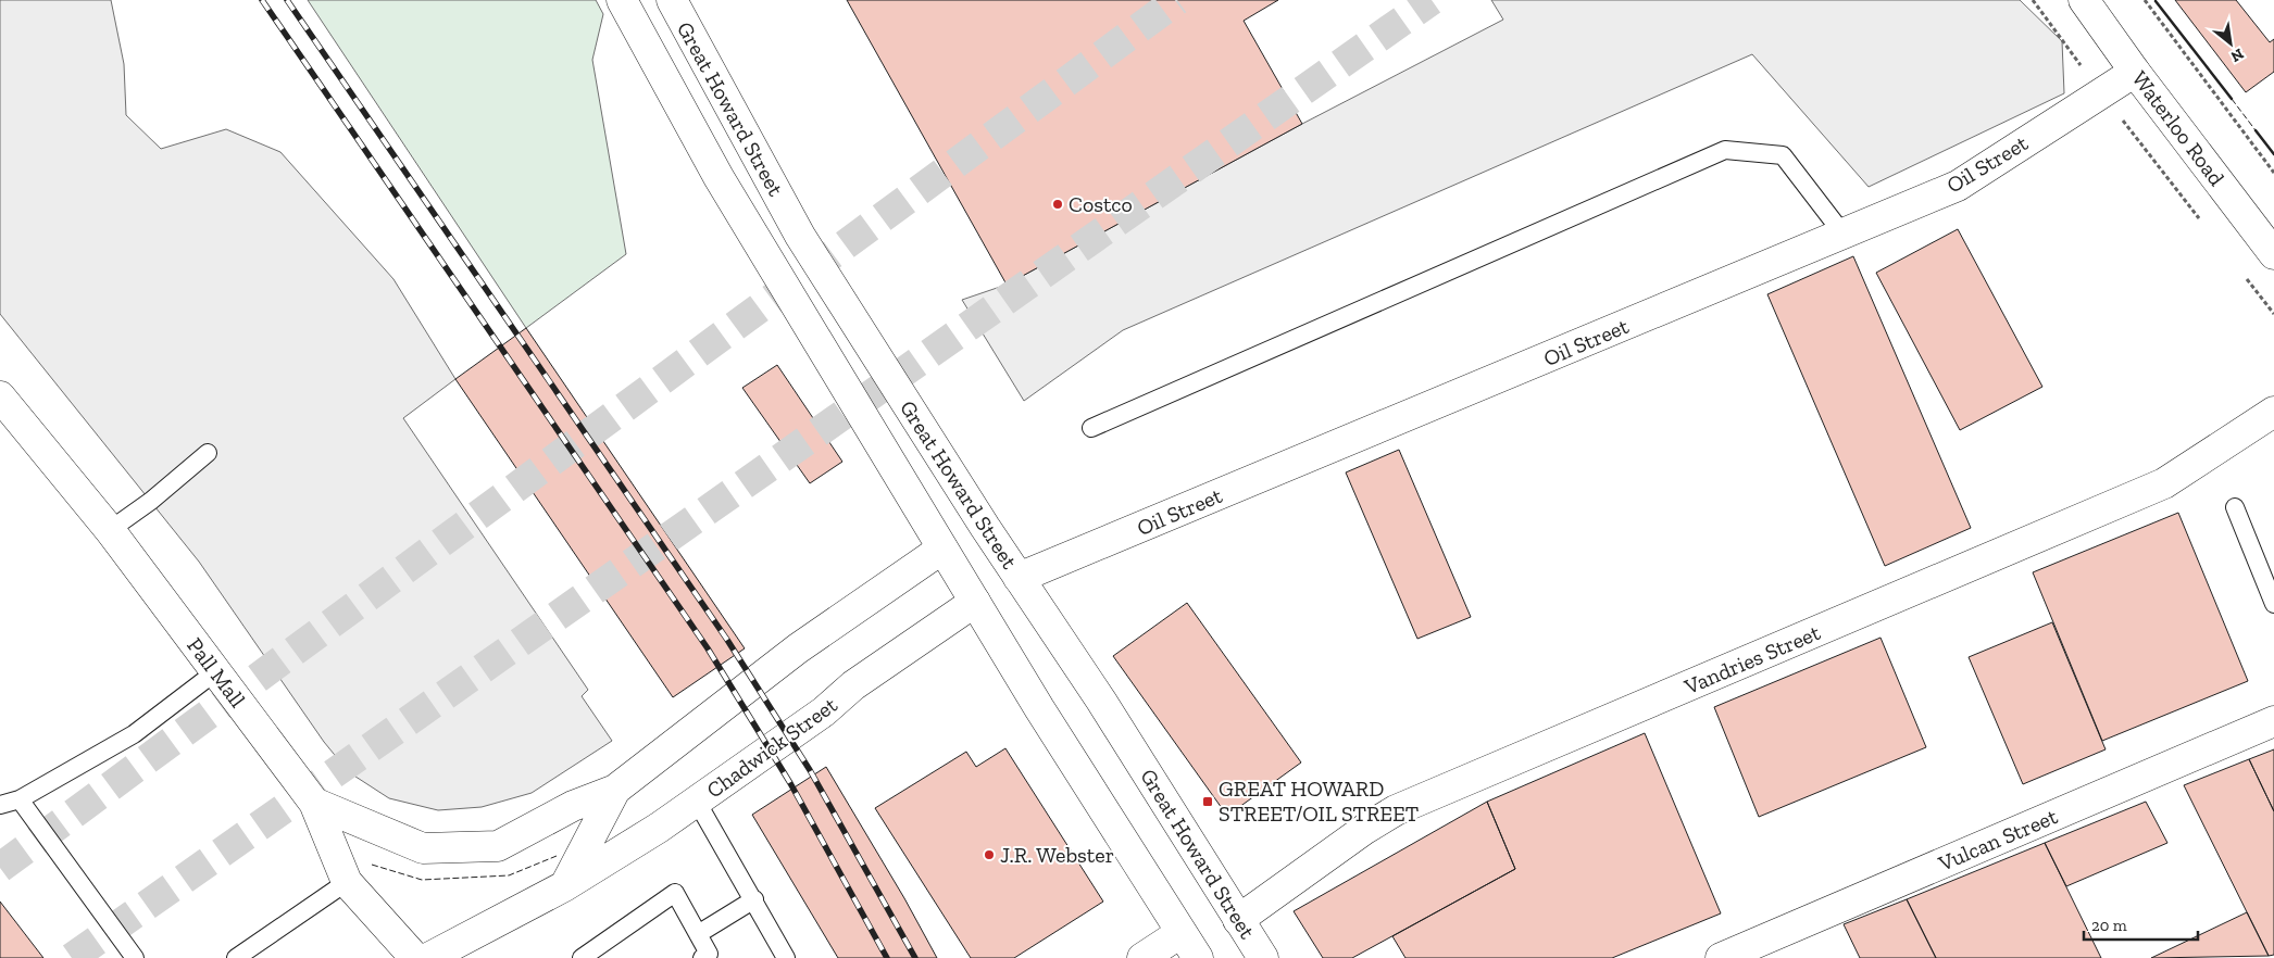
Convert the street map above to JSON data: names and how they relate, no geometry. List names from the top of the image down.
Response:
{
  "streets": {
    "main road": [
      "Great Howard Street",
      "Waterloo Road",
      "Oil Street",
      "Vandries Street",
      "Pall Mall",
      "Chadwick Street",
      "Vulcan Street"
    ]
  },
  "crossings": [
    ["Great Howard Street", "Oil Street"],
    ["Great Howard Street", "Vandries Street"],
    ["Great Howard Street", "Chadwick Street"],
    ["Waterloo Road", "Oil Street"]
  ],
  "places": {
    "other": ["Costco", "J.R. Webster"],
    "transit": ["GREAT HOWARD STREET/OIL STREET"]
  },
  "scale_bar": "20 m",
  "north": "bottom right"
}
